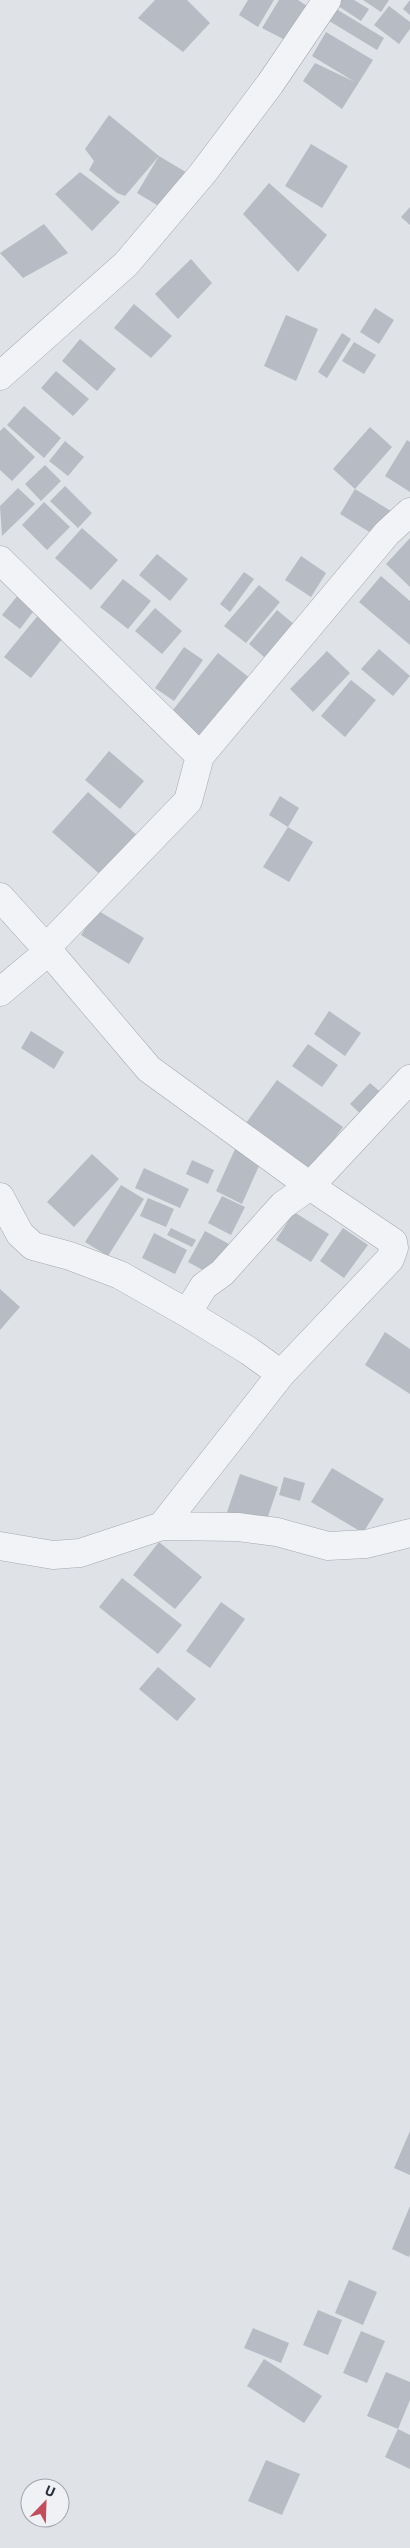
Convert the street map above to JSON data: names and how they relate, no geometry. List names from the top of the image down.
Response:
{
  "north": "top right"
}
